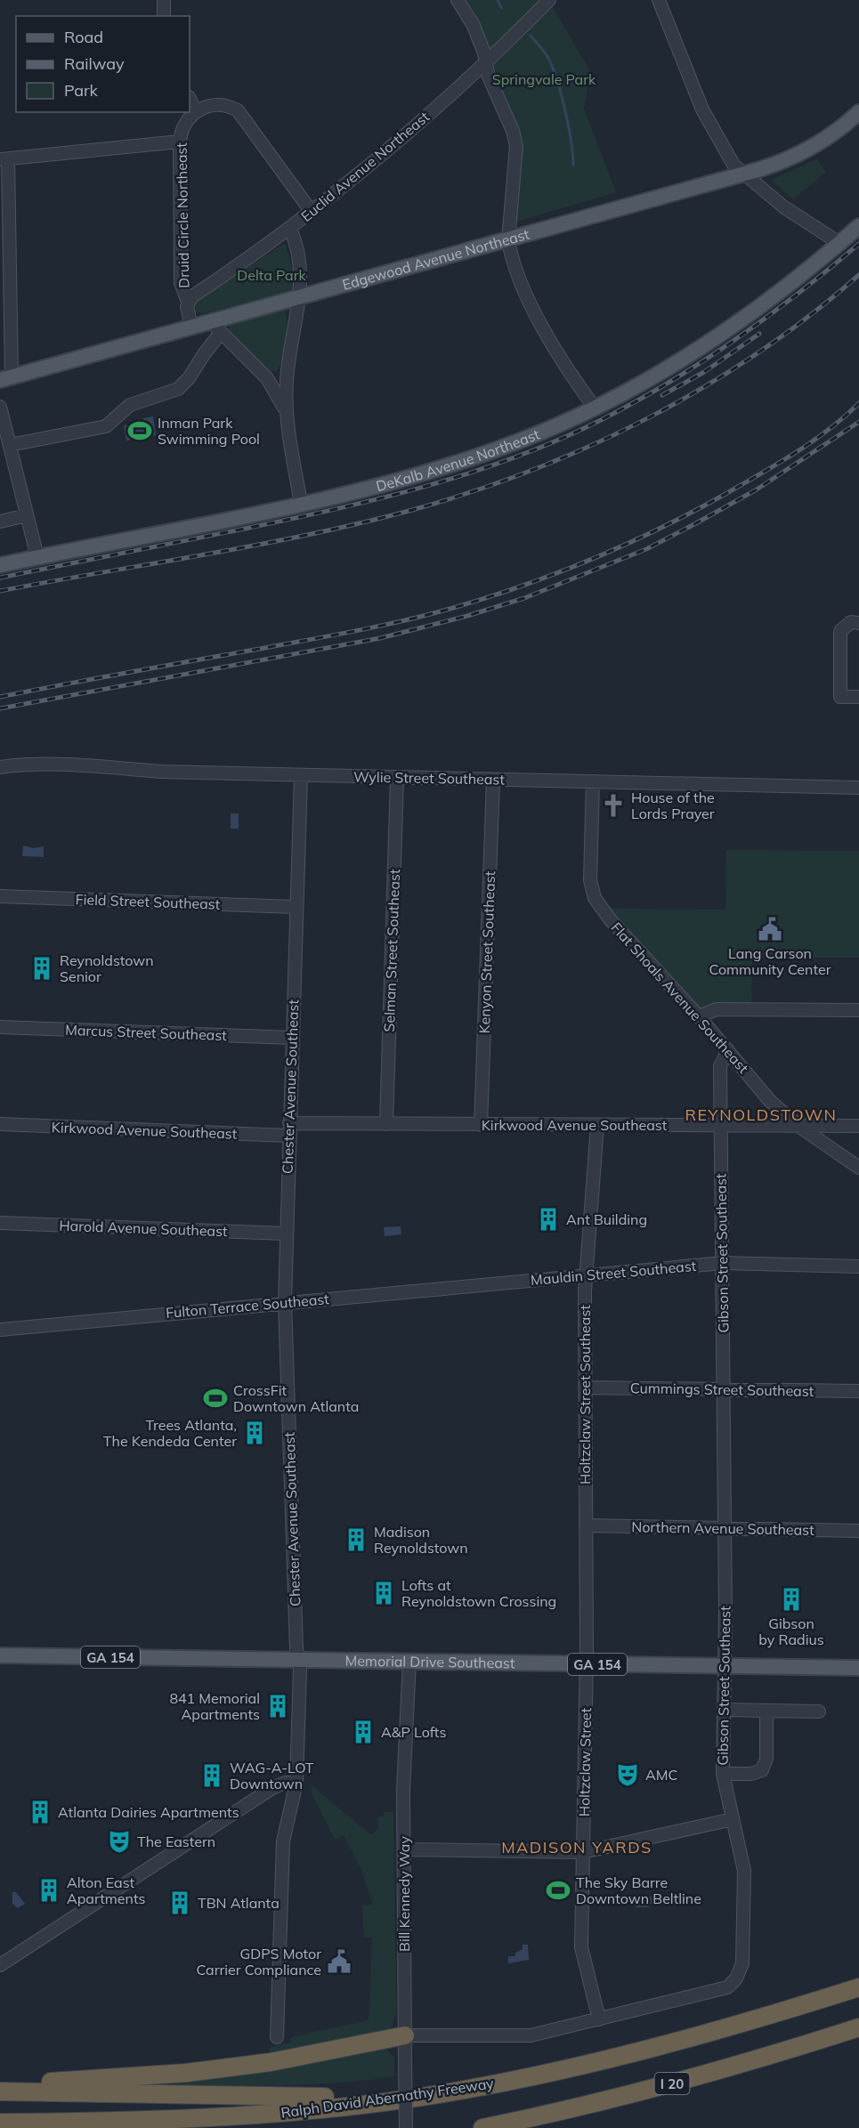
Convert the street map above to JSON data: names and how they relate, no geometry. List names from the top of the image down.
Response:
{
  "streets": {
    "highway": ["I 20", "Ralph David Abernathy Freeway"],
    "main road": [
      "Edgewood Avenue Northeast",
      "DeKalb Avenue Northeast",
      "GA 154",
      "Memorial Drive Southeast"
    ],
    "street": [
      "Euclid Avenue Northeast",
      "Druid Circle Northeast",
      "Wylie Street Southeast",
      "Field Street Southeast",
      "Selman Street Southeast",
      "Kenyon Street Southeast",
      "Flat Shoals Avenue Southeast",
      "Marcus Street Southeast",
      "Chester Avenue Southeast",
      "Kirkwood Avenue Southeast",
      "Harold Avenue Southeast",
      "Gibson Street Southeast",
      "Mauldin Street Southeast",
      "Fulton Terrace Southeast",
      "Cummings Street Southeast",
      "Holtzclaw Street Southeast",
      "Northern Avenue Southeast",
      "Holtzclaw Street",
      "Bill Kennedy Way"
    ]
  },
  "crossings": [
    ["Euclid Avenue Northeast", "Druid Circle Northeast"],
    ["Wylie Street Southeast", "Selman Street Southeast"],
    ["Wylie Street Southeast", "Kenyon Street Southeast"],
    ["Wylie Street Southeast", "Flat Shoals Avenue Southeast"],
    ["Wylie Street Southeast", "Chester Avenue Southeast"],
    ["Field Street Southeast", "Chester Avenue Southeast"],
    ["Selman Street Southeast", "Kirkwood Avenue Southeast"],
    ["Kenyon Street Southeast", "Kirkwood Avenue Southeast"],
    ["Flat Shoals Avenue Southeast", "Kirkwood Avenue Southeast"],
    ["Flat Shoals Avenue Southeast", "Gibson Street Southeast"],
    ["Marcus Street Southeast", "Chester Avenue Southeast"],
    ["Chester Avenue Southeast", "Kirkwood Avenue Southeast"],
    ["Chester Avenue Southeast", "Harold Avenue Southeast"],
    ["Chester Avenue Southeast", "Fulton Terrace Southeast"],
    ["Chester Avenue Southeast", "Memorial Drive Southeast"],
    ["Kirkwood Avenue Southeast", "Gibson Street Southeast"],
    ["Kirkwood Avenue Southeast", "Holtzclaw Street Southeast"],
    ["Gibson Street Southeast", "Mauldin Street Southeast"],
    ["Gibson Street Southeast", "Cummings Street Southeast"],
    ["Gibson Street Southeast", "Northern Avenue Southeast"],
    ["Gibson Street Southeast", "Memorial Drive Southeast"],
    ["Gibson Street Southeast", "Holtzclaw Street"],
    ["Gibson Street Southeast", "Bill Kennedy Way"],
    ["Mauldin Street Southeast", "Fulton Terrace Southeast"],
    ["Mauldin Street Southeast", "Holtzclaw Street Southeast"],
    ["Cummings Street Southeast", "Holtzclaw Street Southeast"],
    ["Holtzclaw Street Southeast", "Northern Avenue Southeast"],
    ["Holtzclaw Street Southeast", "Memorial Drive Southeast"],
    ["Holtzclaw Street Southeast", "Holtzclaw Street"],
    ["Memorial Drive Southeast", "Holtzclaw Street"],
    ["Memorial Drive Southeast", "Bill Kennedy Way"]
  ],
  "districts": ["REYNOLDSTOWN", "MADISON YARDS"],
  "parks": ["Springvale Park", "Delta Park"],
  "places": {
    "sports": ["Inman Park Swimming Pool", "CrossFit Downtown Atlanta", "The Sky Barre Downtown Beltline"],
    "church": ["House of the Lords Prayer"],
    "public building": ["Lang Carson Community Center", "GDPS Motor Carrier Compliance"],
    "building": [
      "Reynoldstown Senior",
      "Ant Building",
      "Trees Atlanta, The Kendeda Center",
      "Madison Reynoldstown",
      "Lofts at Reynoldstown Crossing",
      "Gibson by Radius",
      "841 Memorial Apartments",
      "A&P Lofts",
      "WAG-A-LOT Downtown",
      "Atlanta Dairies Apartments",
      "Alton East Apartments",
      "TBN Atlanta"
    ],
    "theatre": ["AMC", "The Eastern"]
  },
  "legend": ["Road", "Railway", "Park"]
}
